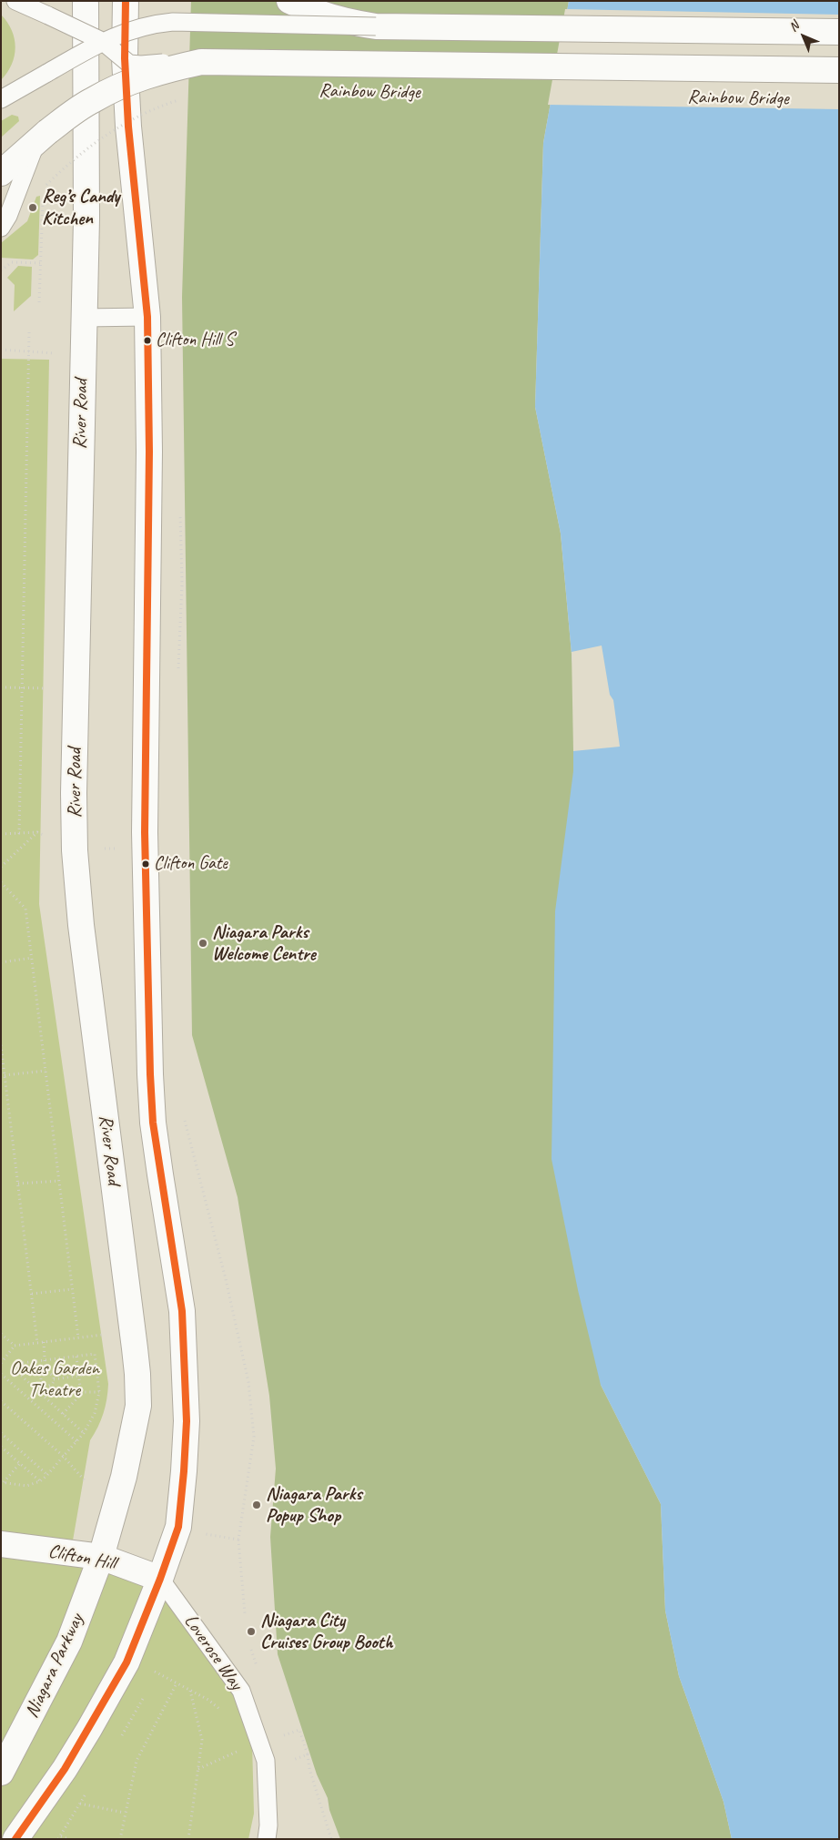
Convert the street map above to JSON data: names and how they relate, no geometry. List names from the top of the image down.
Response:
{
  "streets": {
    "main road": [
      "Rainbow Bridge",
      "River Road",
      "Clifton Hill",
      "Niagara Parkway"
    ],
    "lane": ["Loverose Way"]
  },
  "crossings": [
    ["River Road", "Clifton Hill"],
    ["River Road", "Niagara Parkway"],
    ["Clifton Hill", "Loverose Way"],
    ["Clifton Hill", "Niagara Parkway"]
  ],
  "parks": ["Oakes Garden Theatre"],
  "places": [
    "Reg’s Candy Kitchen",
    "Clifton Hill S",
    "Clifton Gate",
    "Niagara Parks Welcome Centre",
    "Niagara Parks Popup Shop",
    "Niagara City Cruises Group Booth"
  ],
  "north": "top left"
}
